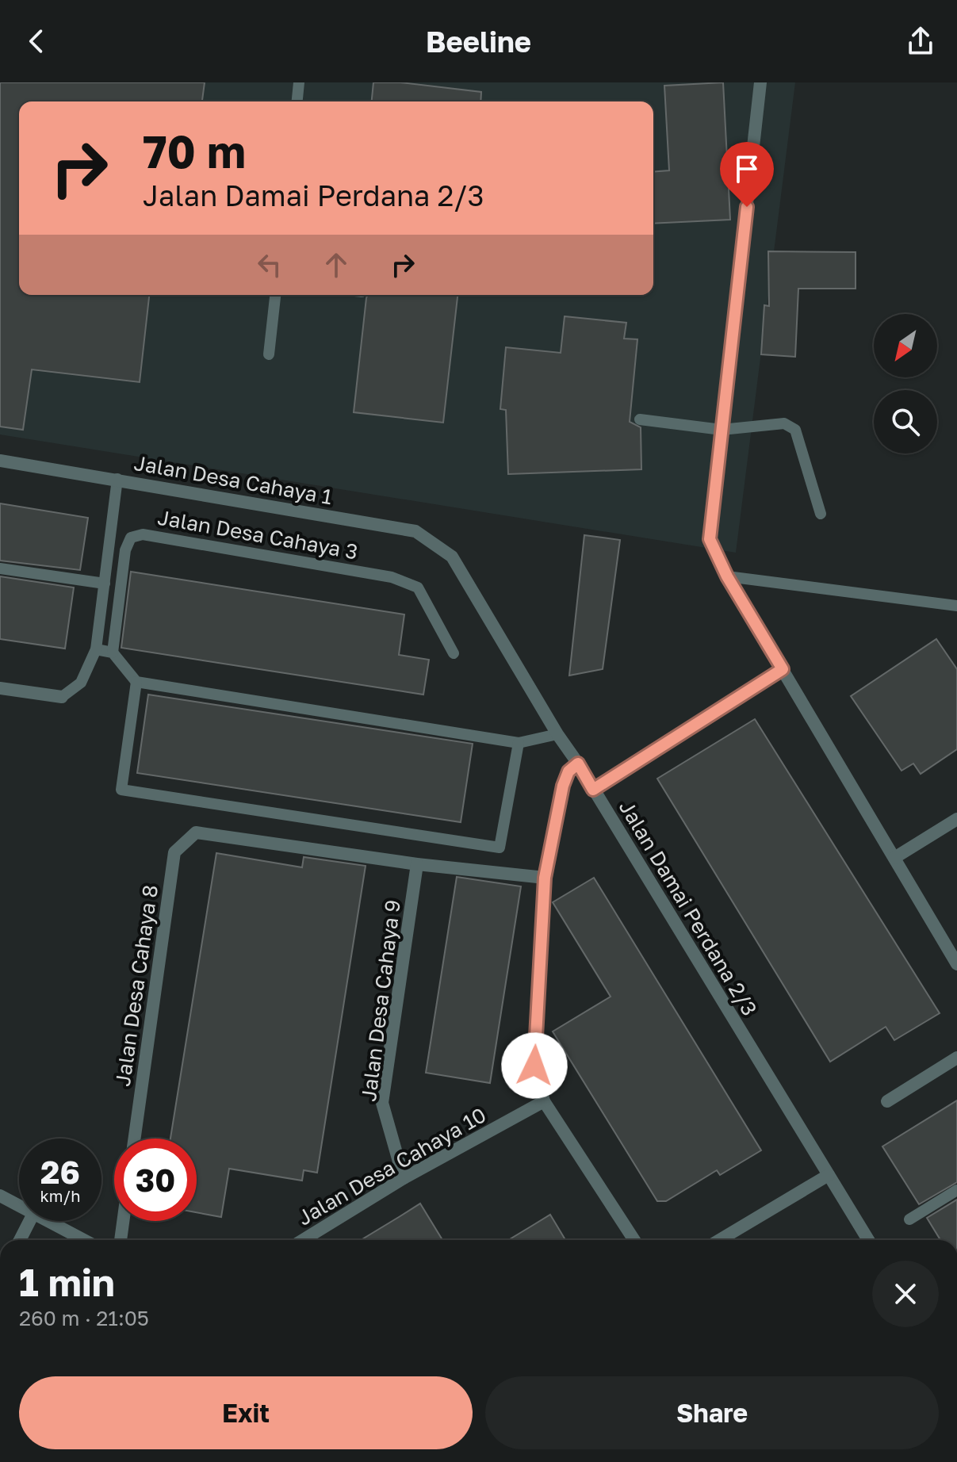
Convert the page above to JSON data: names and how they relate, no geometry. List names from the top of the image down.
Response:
{
  "streets": {
    "street": [
      "Jalan Desa Cahaya 1",
      "Jalan Damai Perdana 2/3",
      "Jalan Desa Cahaya 8",
      "Jalan Desa Cahaya 9",
      "Jalan Desa Cahaya 10"
    ],
    "lane": ["Jalan Desa Cahaya 3"]
  },
  "crossings": [
    ["Jalan Desa Cahaya 1", "Jalan Damai Perdana 2/3"],
    ["Jalan Desa Cahaya 8", "Jalan Desa Cahaya 9"],
    ["Jalan Desa Cahaya 9", "Jalan Desa Cahaya 10"]
  ],
  "north": "bottom left",
  "page": {
    "header": "Beeline",
    "turn": ["70 m", "Jalan Damai Perdana 2/3"],
    "speed": "26 km/h",
    "limit": "30",
    "heading": ["1 min", "260 m · 21:05"],
    "buttons": ["Exit", "Share"]
  }
}
